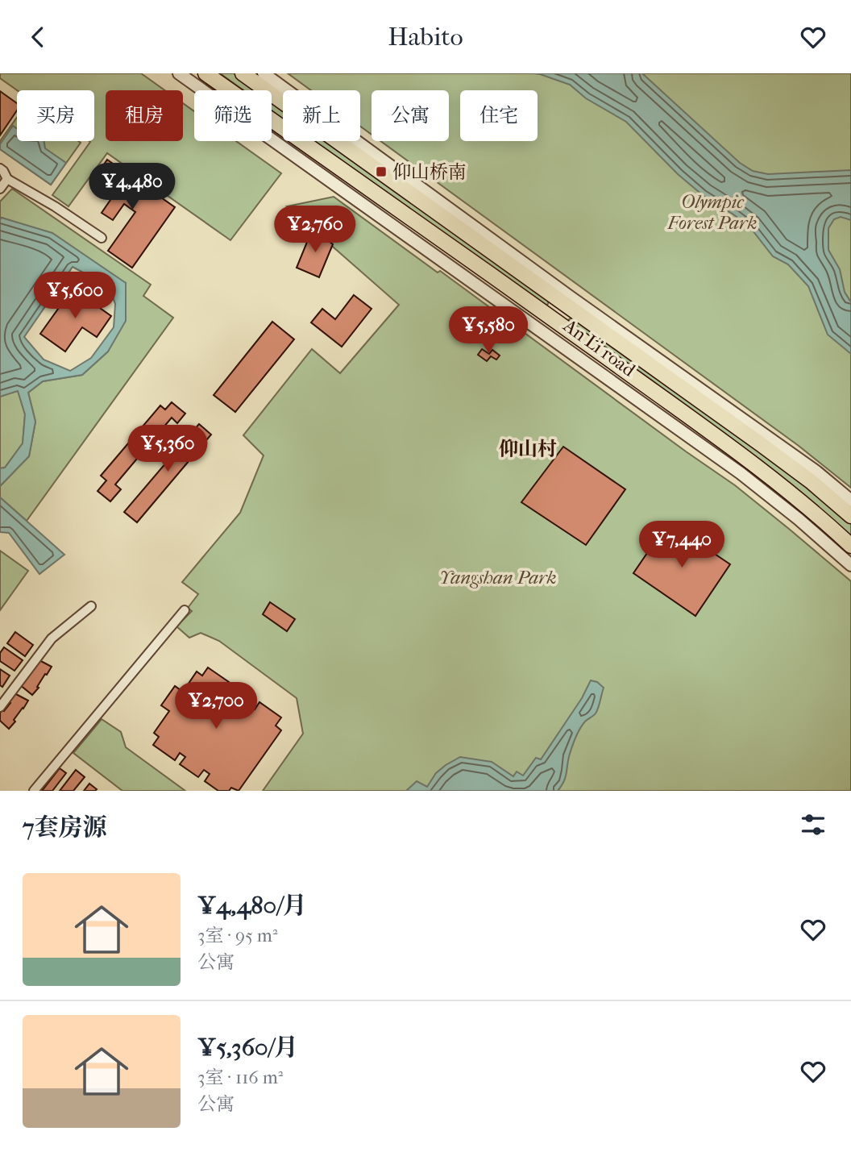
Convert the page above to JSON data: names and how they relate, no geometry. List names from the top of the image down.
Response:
{
  "streets": {
    "main road": ["An Li road"]
  },
  "districts": ["仰山村"],
  "parks": ["Olympic Forest Park", "Yangshan Park"],
  "places": {
    "transit": ["仰山桥南"]
  },
  "page": {
    "header": "Habito",
    "chip": [
      "买房",
      "租房",
      "筛选",
      "新上",
      "公寓",
      "住宅"
    ],
    "price": [
      "¥4,480",
      "¥2,760",
      "¥5,600",
      "¥5,580",
      "¥5,360",
      "¥7,440",
      "¥2,700"
    ],
    "heading": "7套房源",
    "list": [
      {
        "name": "¥4,480/月",
        "note": "3室 · 95 m² · 公寓"
      },
      {
        "name": "¥5,360/月",
        "note": "3室 · 116 m² · 公寓"
      }
    ]
  }
}
